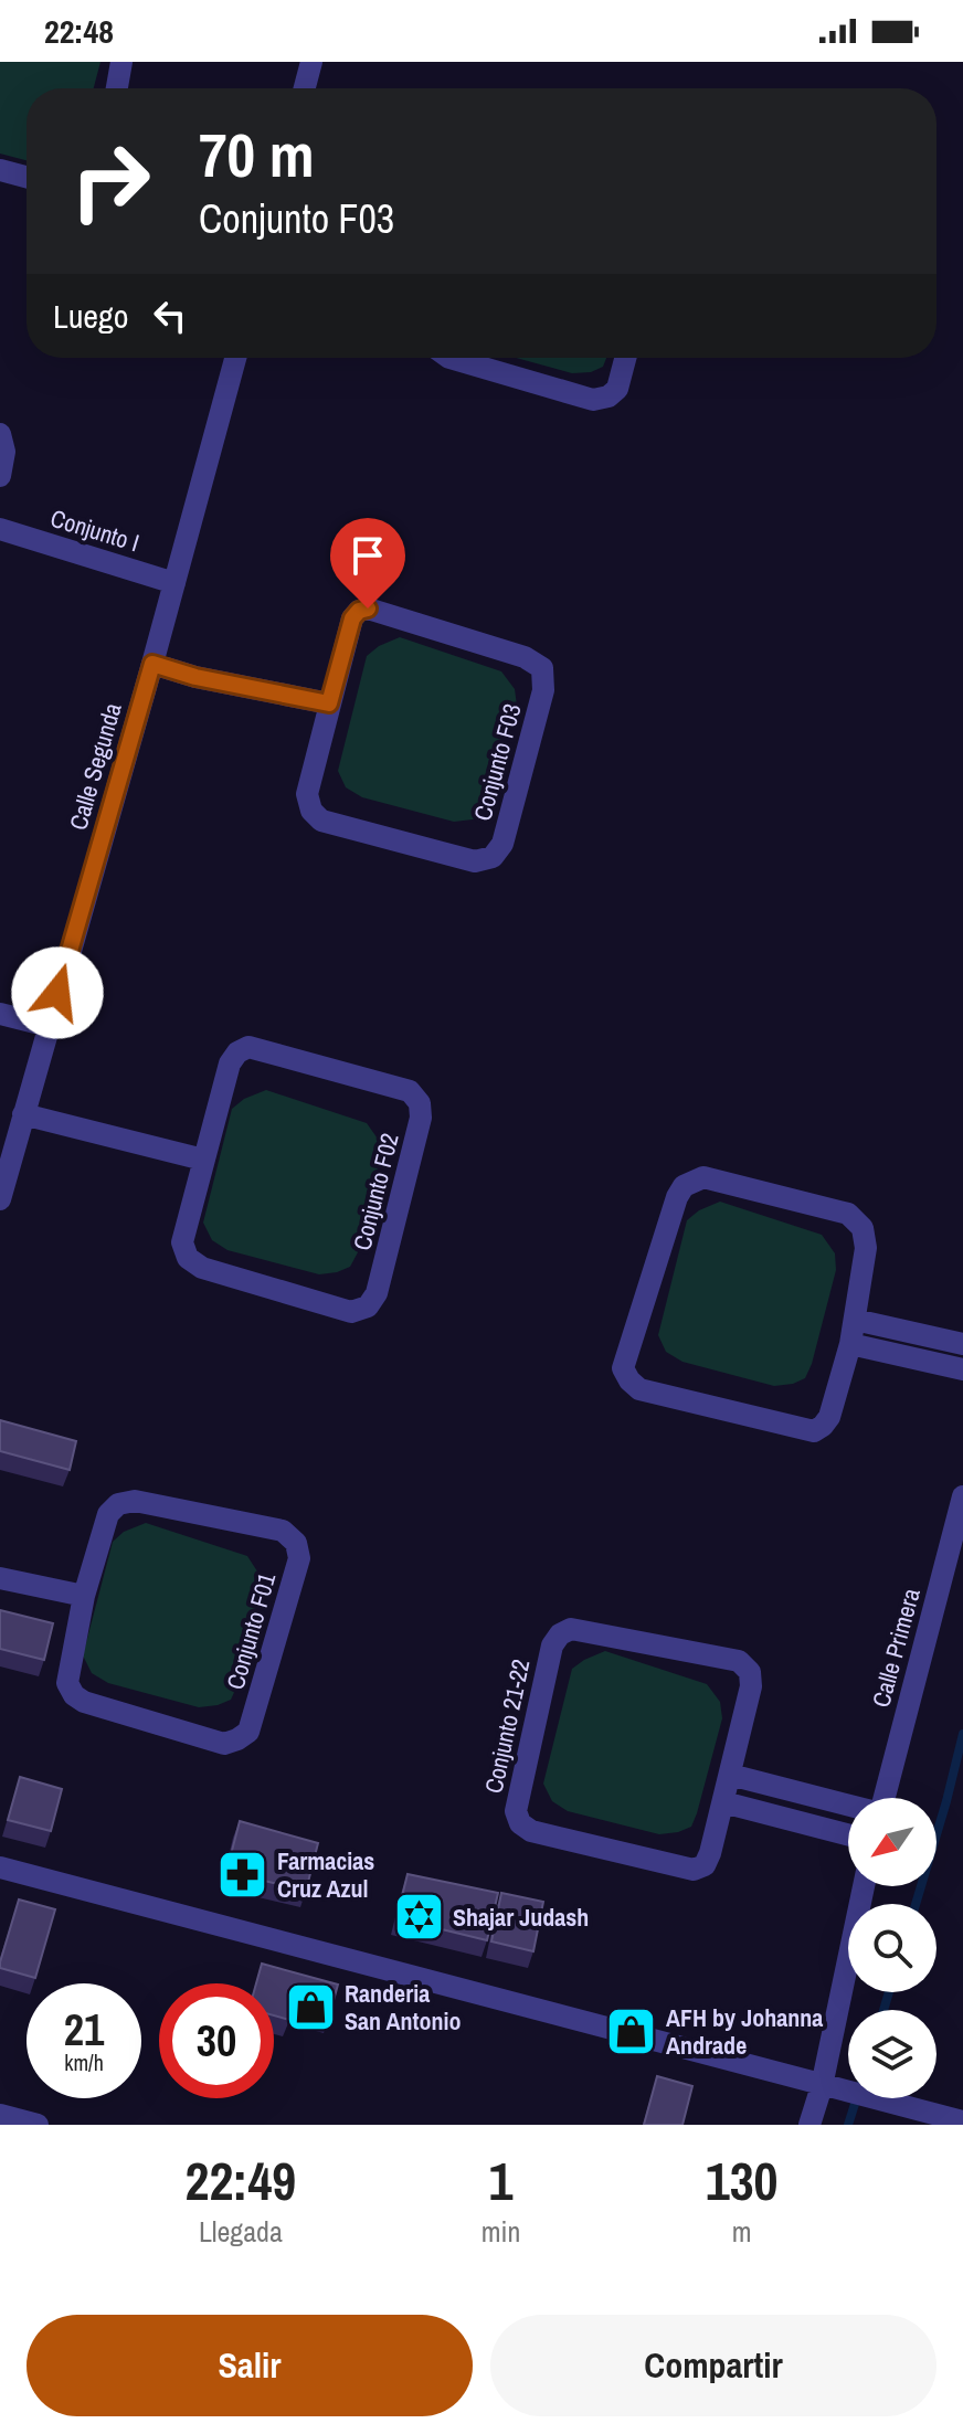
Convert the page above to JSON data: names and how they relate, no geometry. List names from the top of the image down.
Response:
{
  "streets": {
    "street": [
      "Conjunto I",
      "Conjunto F03",
      "Calle Segunda",
      "Conjunto F02",
      "Conjunto F01",
      "Calle Primera",
      "Conjunto 21-22"
    ]
  },
  "crossings": [
    ["Conjunto I", "Calle Segunda"]
  ],
  "places": {
    "pharmacy": ["Farmacias Cruz Azul"],
    "synagogue": ["Shajar Judash"],
    "shop": ["Randeria San Antonio", "AFH by Johanna Andrade"]
  },
  "north": "bottom left",
  "page": {
    "status": "22:48",
    "turn": ["70 m", "Conjunto F03"],
    "then": "Luego",
    "speed": "21 km/h",
    "limit": "30",
    "eta": [
      "22:49",
      "Llegada",
      "1",
      "min",
      "130",
      "m"
    ],
    "buttons": ["Salir", "Compartir"]
  }
}
